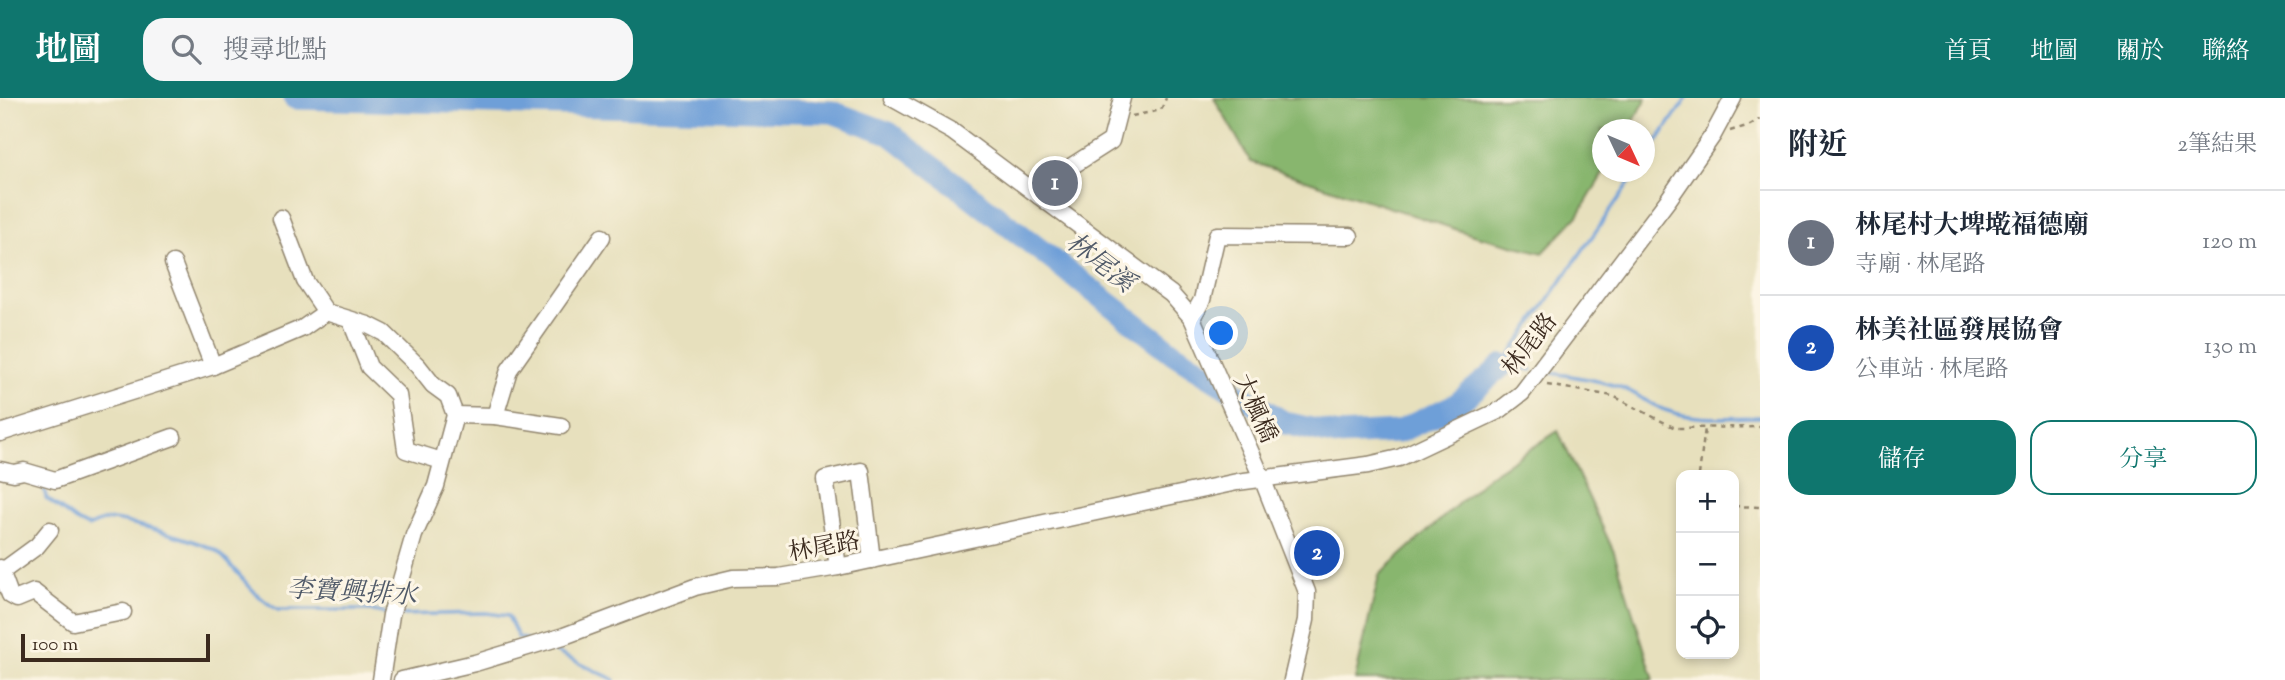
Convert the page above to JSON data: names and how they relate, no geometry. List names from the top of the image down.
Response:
{
  "streets": {
    "street": ["林尾路", "大楓橋"]
  },
  "crossings": [
    ["林尾路", "大楓橋"]
  ],
  "water": ["林尾溪", "李寶興排水"],
  "scale_bar": "100 m",
  "north": "bottom right",
  "page": {
    "header": "地圖",
    "search": "搜尋地點",
    "nav": [
      "首頁",
      "地圖",
      "關於",
      "聯絡"
    ],
    "heading": ["附近", "2筆結果"],
    "pins": ["1", "2"],
    "list": [
      {
        "mark": "1",
        "name": "林尾村大埤墘福德廟",
        "note": "寺廟 · 林尾路",
        "value": "120 m"
      },
      {
        "mark": "2",
        "name": "林美社區發展協會",
        "note": "公車站 · 林尾路",
        "value": "130 m"
      }
    ],
    "buttons": ["儲存", "分享"],
    "map_buttons": ["+", "−"],
    "scale": "100 m"
  }
}
